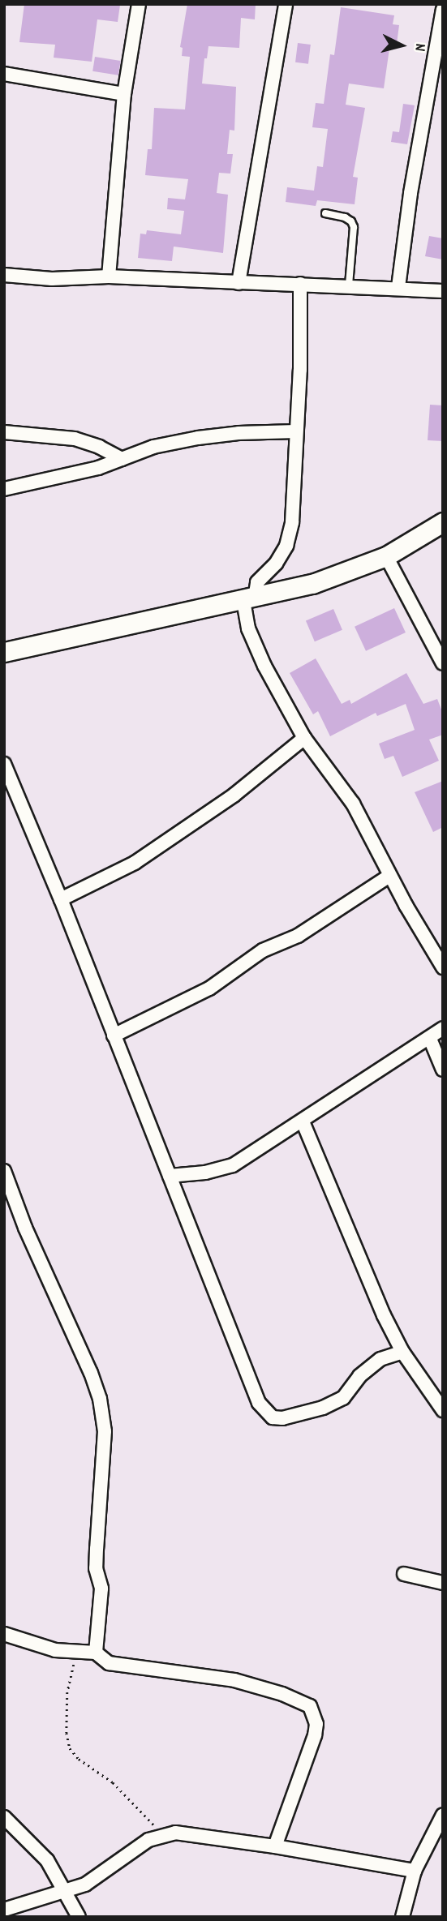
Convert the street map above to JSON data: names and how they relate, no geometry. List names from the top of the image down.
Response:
{
  "north": "right"
}
